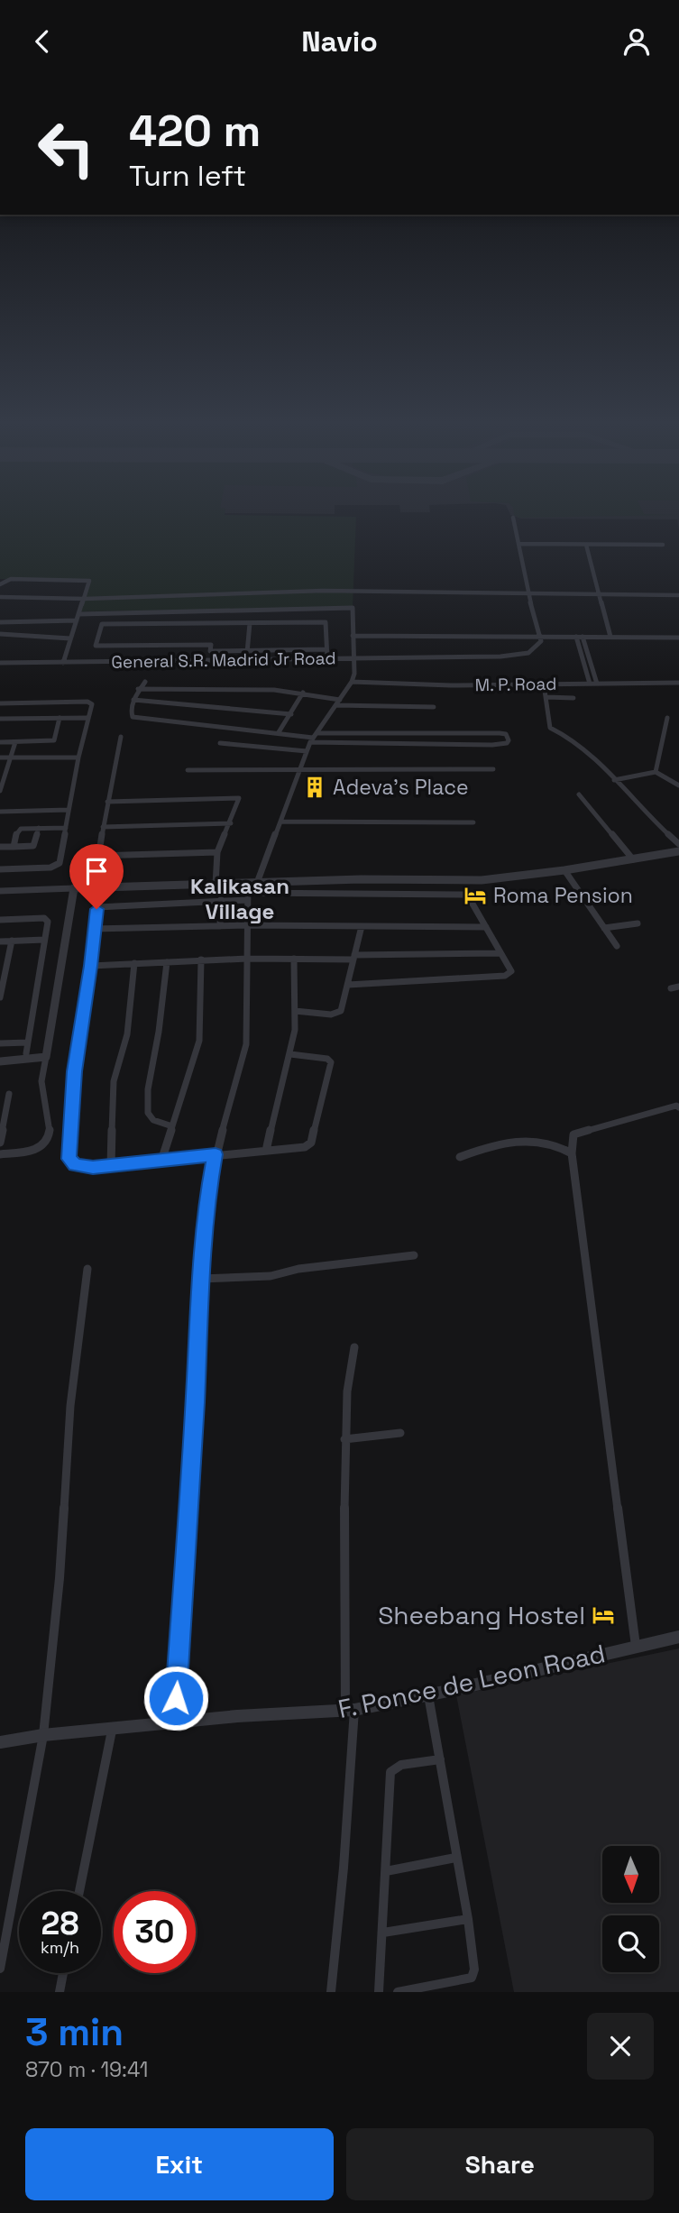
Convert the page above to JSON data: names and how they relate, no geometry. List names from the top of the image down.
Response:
{
  "streets": {
    "street": ["General S.R. Madrid Jr Road", "M. P. Road", "F. Ponce de Leon Road"]
  },
  "crossings": [
    ["General S.R. Madrid Jr Road", "M. P. Road"]
  ],
  "districts": ["Kalikasan Village"],
  "places": {
    "building": ["Adeva's Place"],
    "hotel": ["Roma Pension", "Sheebang Hostel"]
  },
  "north": "bottom",
  "page": {
    "header": "Navio",
    "turn": ["420 m", "Turn left"],
    "speed": "28 km/h",
    "limit": "30",
    "heading": ["3 min", "870 m · 19:41"],
    "buttons": ["Exit", "Share"]
  }
}
